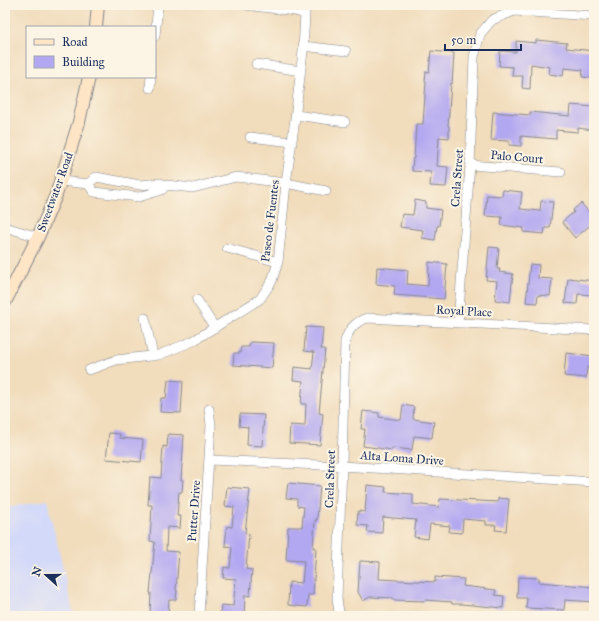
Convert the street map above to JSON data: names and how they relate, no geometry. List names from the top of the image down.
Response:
{
  "streets": {
    "main road": ["Sweetwater Road"],
    "street": [
      "Palo Court",
      "Crela Street",
      "Paseo de Fuentes",
      "Royal Place",
      "Alta Loma Drive",
      "Putter Drive"
    ]
  },
  "crossings": [
    ["Palo Court", "Crela Street"],
    ["Crela Street", "Royal Place"],
    ["Crela Street", "Alta Loma Drive"],
    ["Alta Loma Drive", "Putter Drive"]
  ],
  "legend": ["Road", "Building"],
  "scale_bar": "50 m",
  "north": "left"
}
